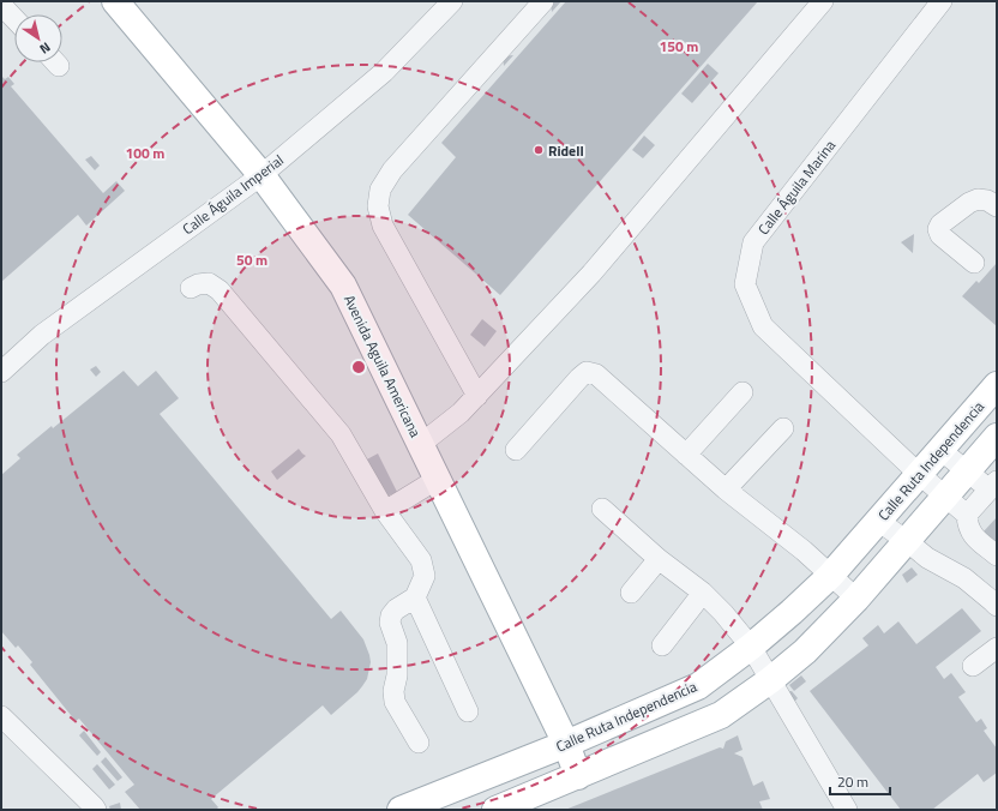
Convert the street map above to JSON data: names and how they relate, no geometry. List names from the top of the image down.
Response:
{
  "streets": {
    "main road": ["Avenida Aguila Americana", "Calle Ruta Independencia"],
    "street": ["Calle Águila Marina", "Calle Águila Imperial"]
  },
  "crossings": [
    ["Calle Águila Marina", "Calle Ruta Independencia"],
    ["Calle Águila Imperial", "Avenida Aguila Americana"],
    ["Avenida Aguila Americana", "Calle Ruta Independencia"]
  ],
  "places": ["Ridell"],
  "scale_bar": "20 m",
  "north": "bottom right",
  "rings": ["150 m", "100 m", "50 m"]
}
